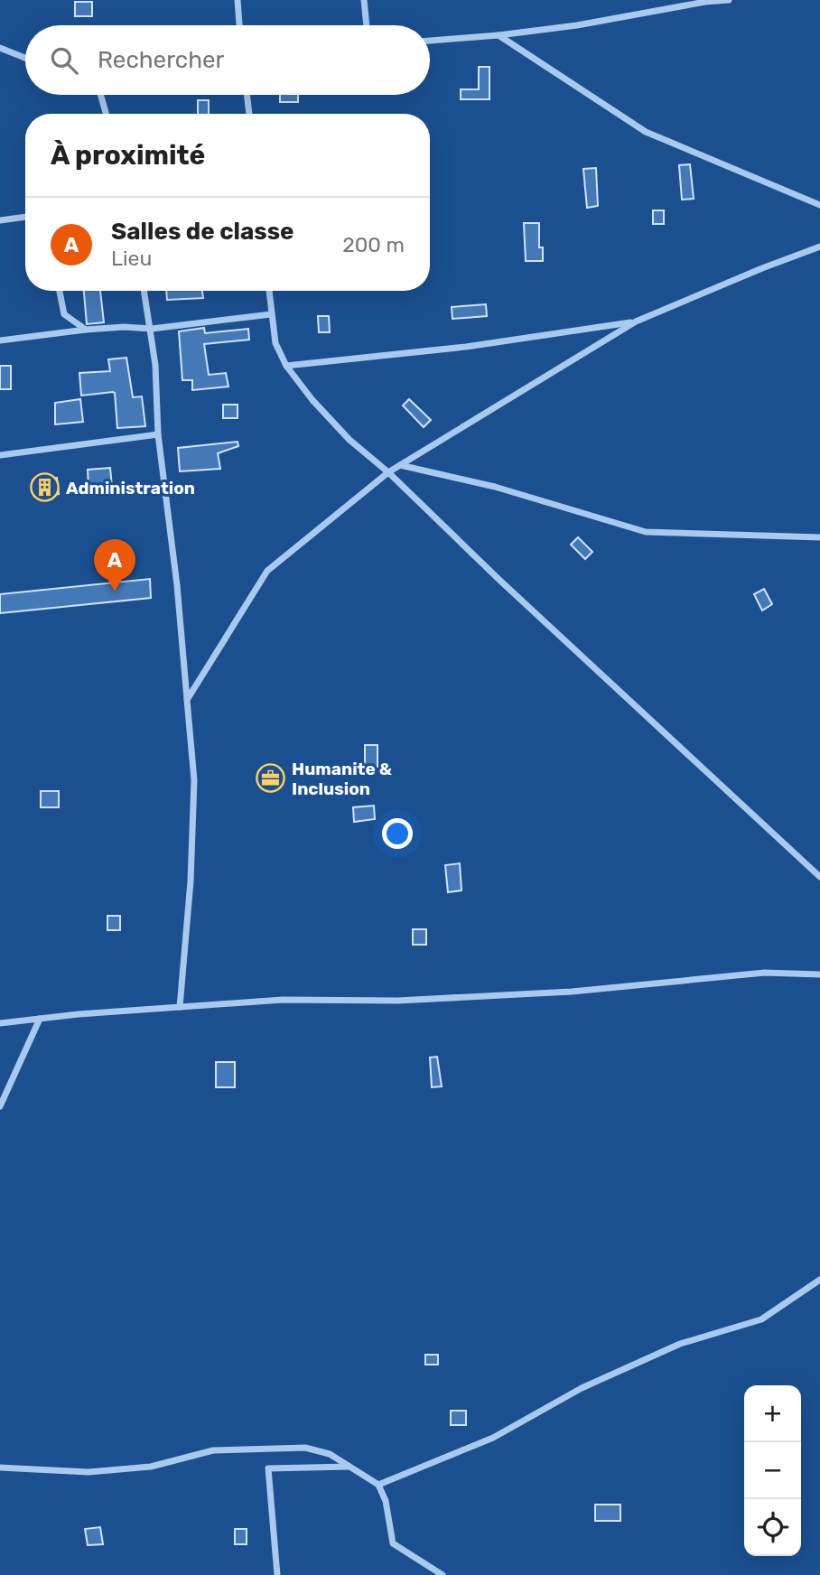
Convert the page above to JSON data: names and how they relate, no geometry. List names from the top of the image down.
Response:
{
  "places": {
    "building": ["Administration"],
    "office": ["Humanite & Inclusion"]
  },
  "page": {
    "search": "Rechercher",
    "heading": "À proximité",
    "list": [
      {
        "mark": "A",
        "name": "Salles de classe",
        "note": "Lieu",
        "value": "200 m"
      }
    ],
    "pins": "A",
    "map_buttons": ["+", "−"]
  }
}
